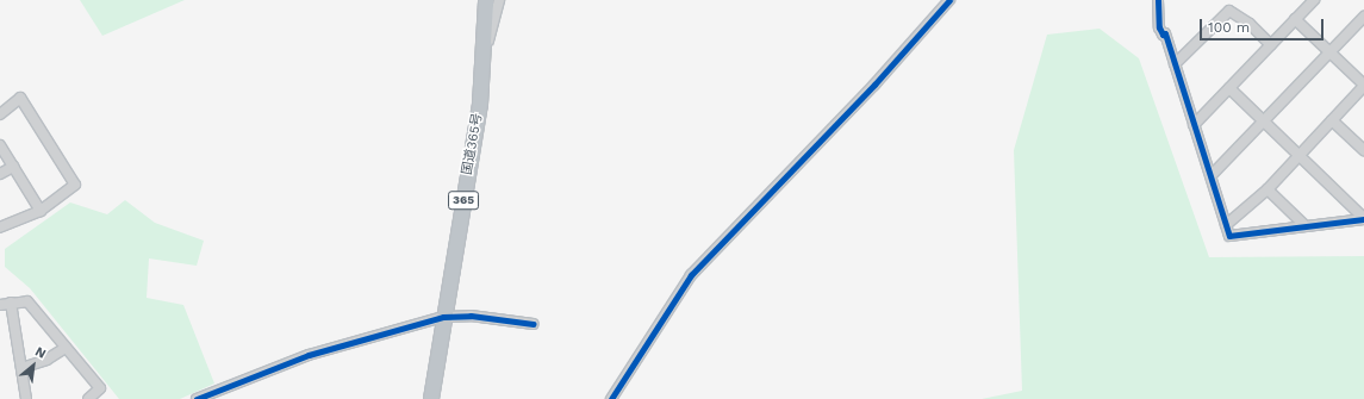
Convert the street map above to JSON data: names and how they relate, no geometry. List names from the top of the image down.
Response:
{
  "streets": {
    "highway": ["国道365号", "365"]
  },
  "scale_bar": "100 m",
  "north": "top right"
}
